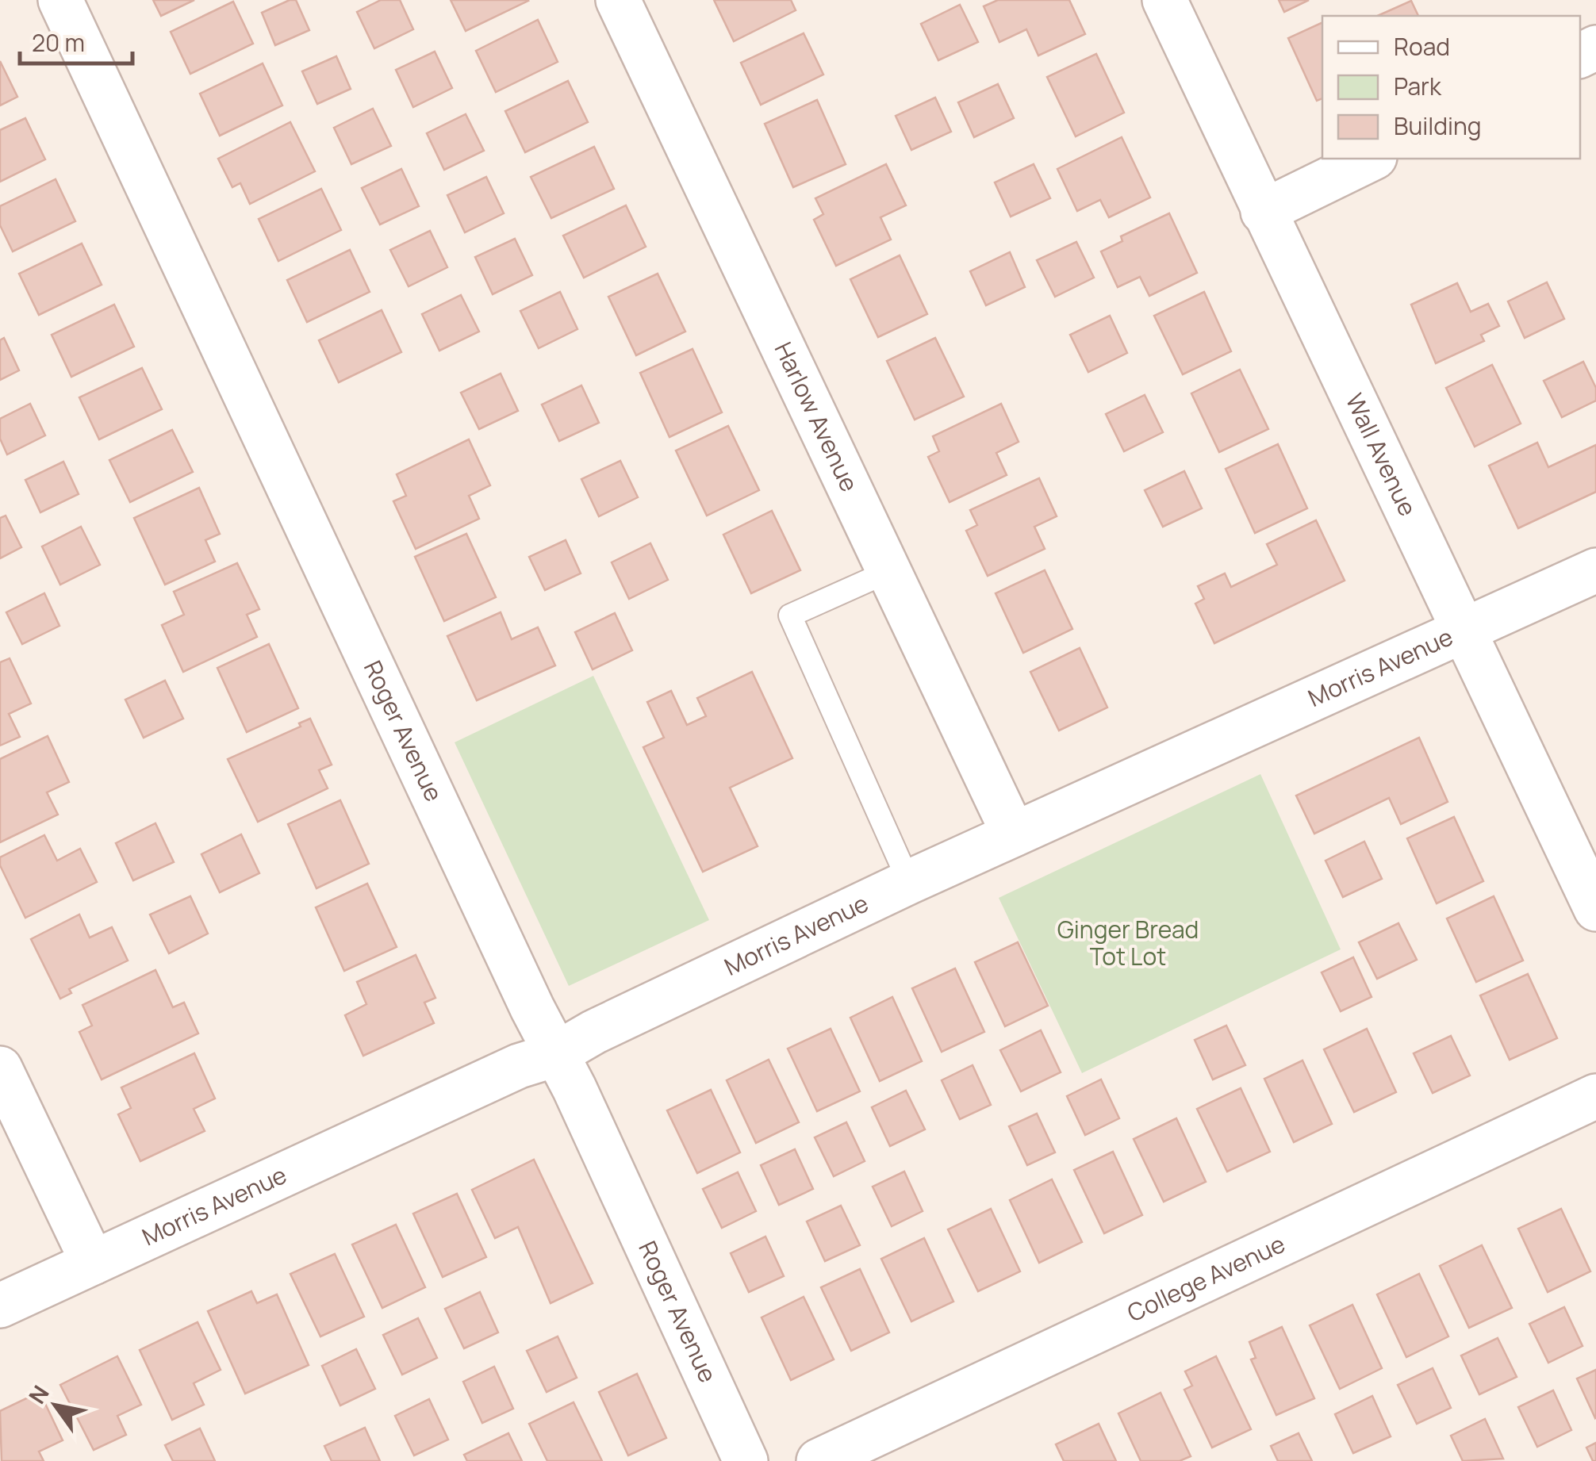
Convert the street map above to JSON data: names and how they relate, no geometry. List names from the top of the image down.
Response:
{
  "streets": {
    "street": [
      "Harlow Avenue",
      "Wall Avenue",
      "Morris Avenue",
      "Roger Avenue",
      "College Avenue"
    ]
  },
  "crossings": [
    ["Harlow Avenue", "Morris Avenue"],
    ["Wall Avenue", "Morris Avenue"],
    ["Morris Avenue", "Roger Avenue"]
  ],
  "parks": ["Ginger Bread Tot Lot"],
  "legend": ["Road", "Park", "Building"],
  "scale_bar": "20 m",
  "north": "top left"
}
